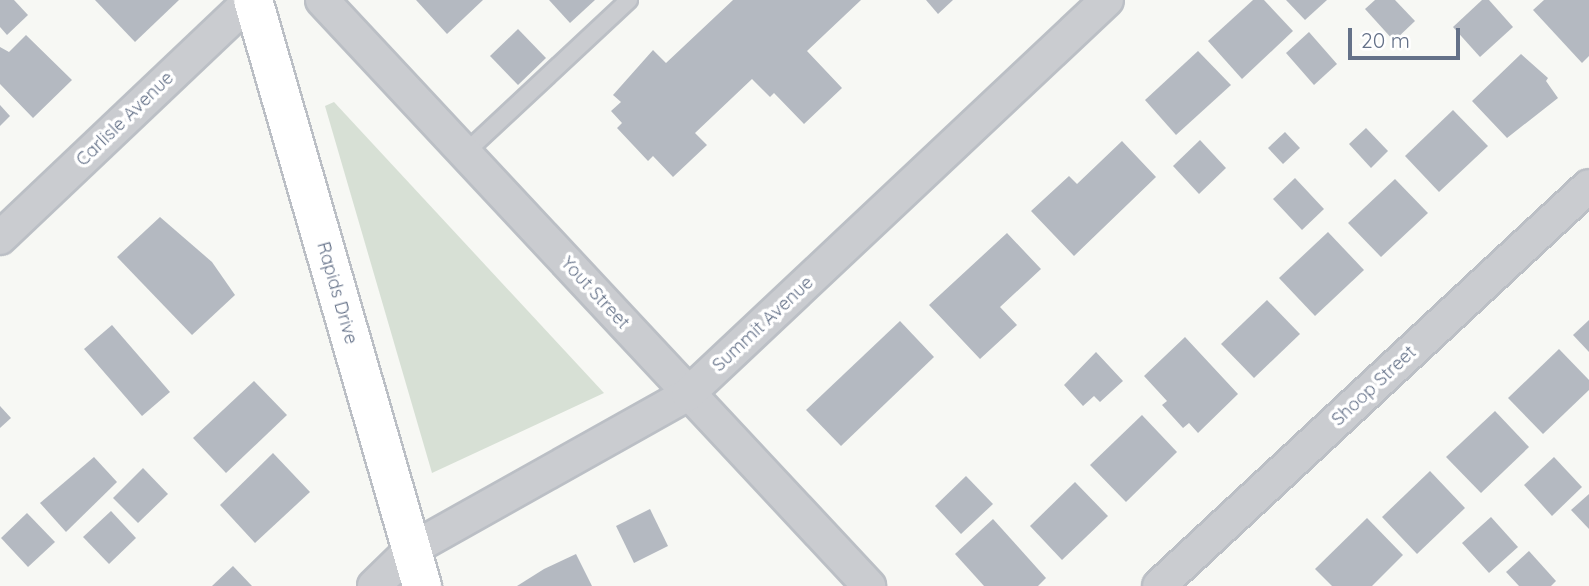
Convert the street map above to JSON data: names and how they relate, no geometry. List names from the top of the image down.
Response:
{
  "streets": {
    "street": [
      "Carlisle Avenue",
      "Rapids Drive",
      "Yout Street",
      "Summit Avenue",
      "Shoop Street"
    ]
  },
  "crossings": [
    ["Carlisle Avenue", "Rapids Drive"],
    ["Rapids Drive", "Summit Avenue"],
    ["Yout Street", "Summit Avenue"]
  ],
  "scale_bar": "20 m"
}
